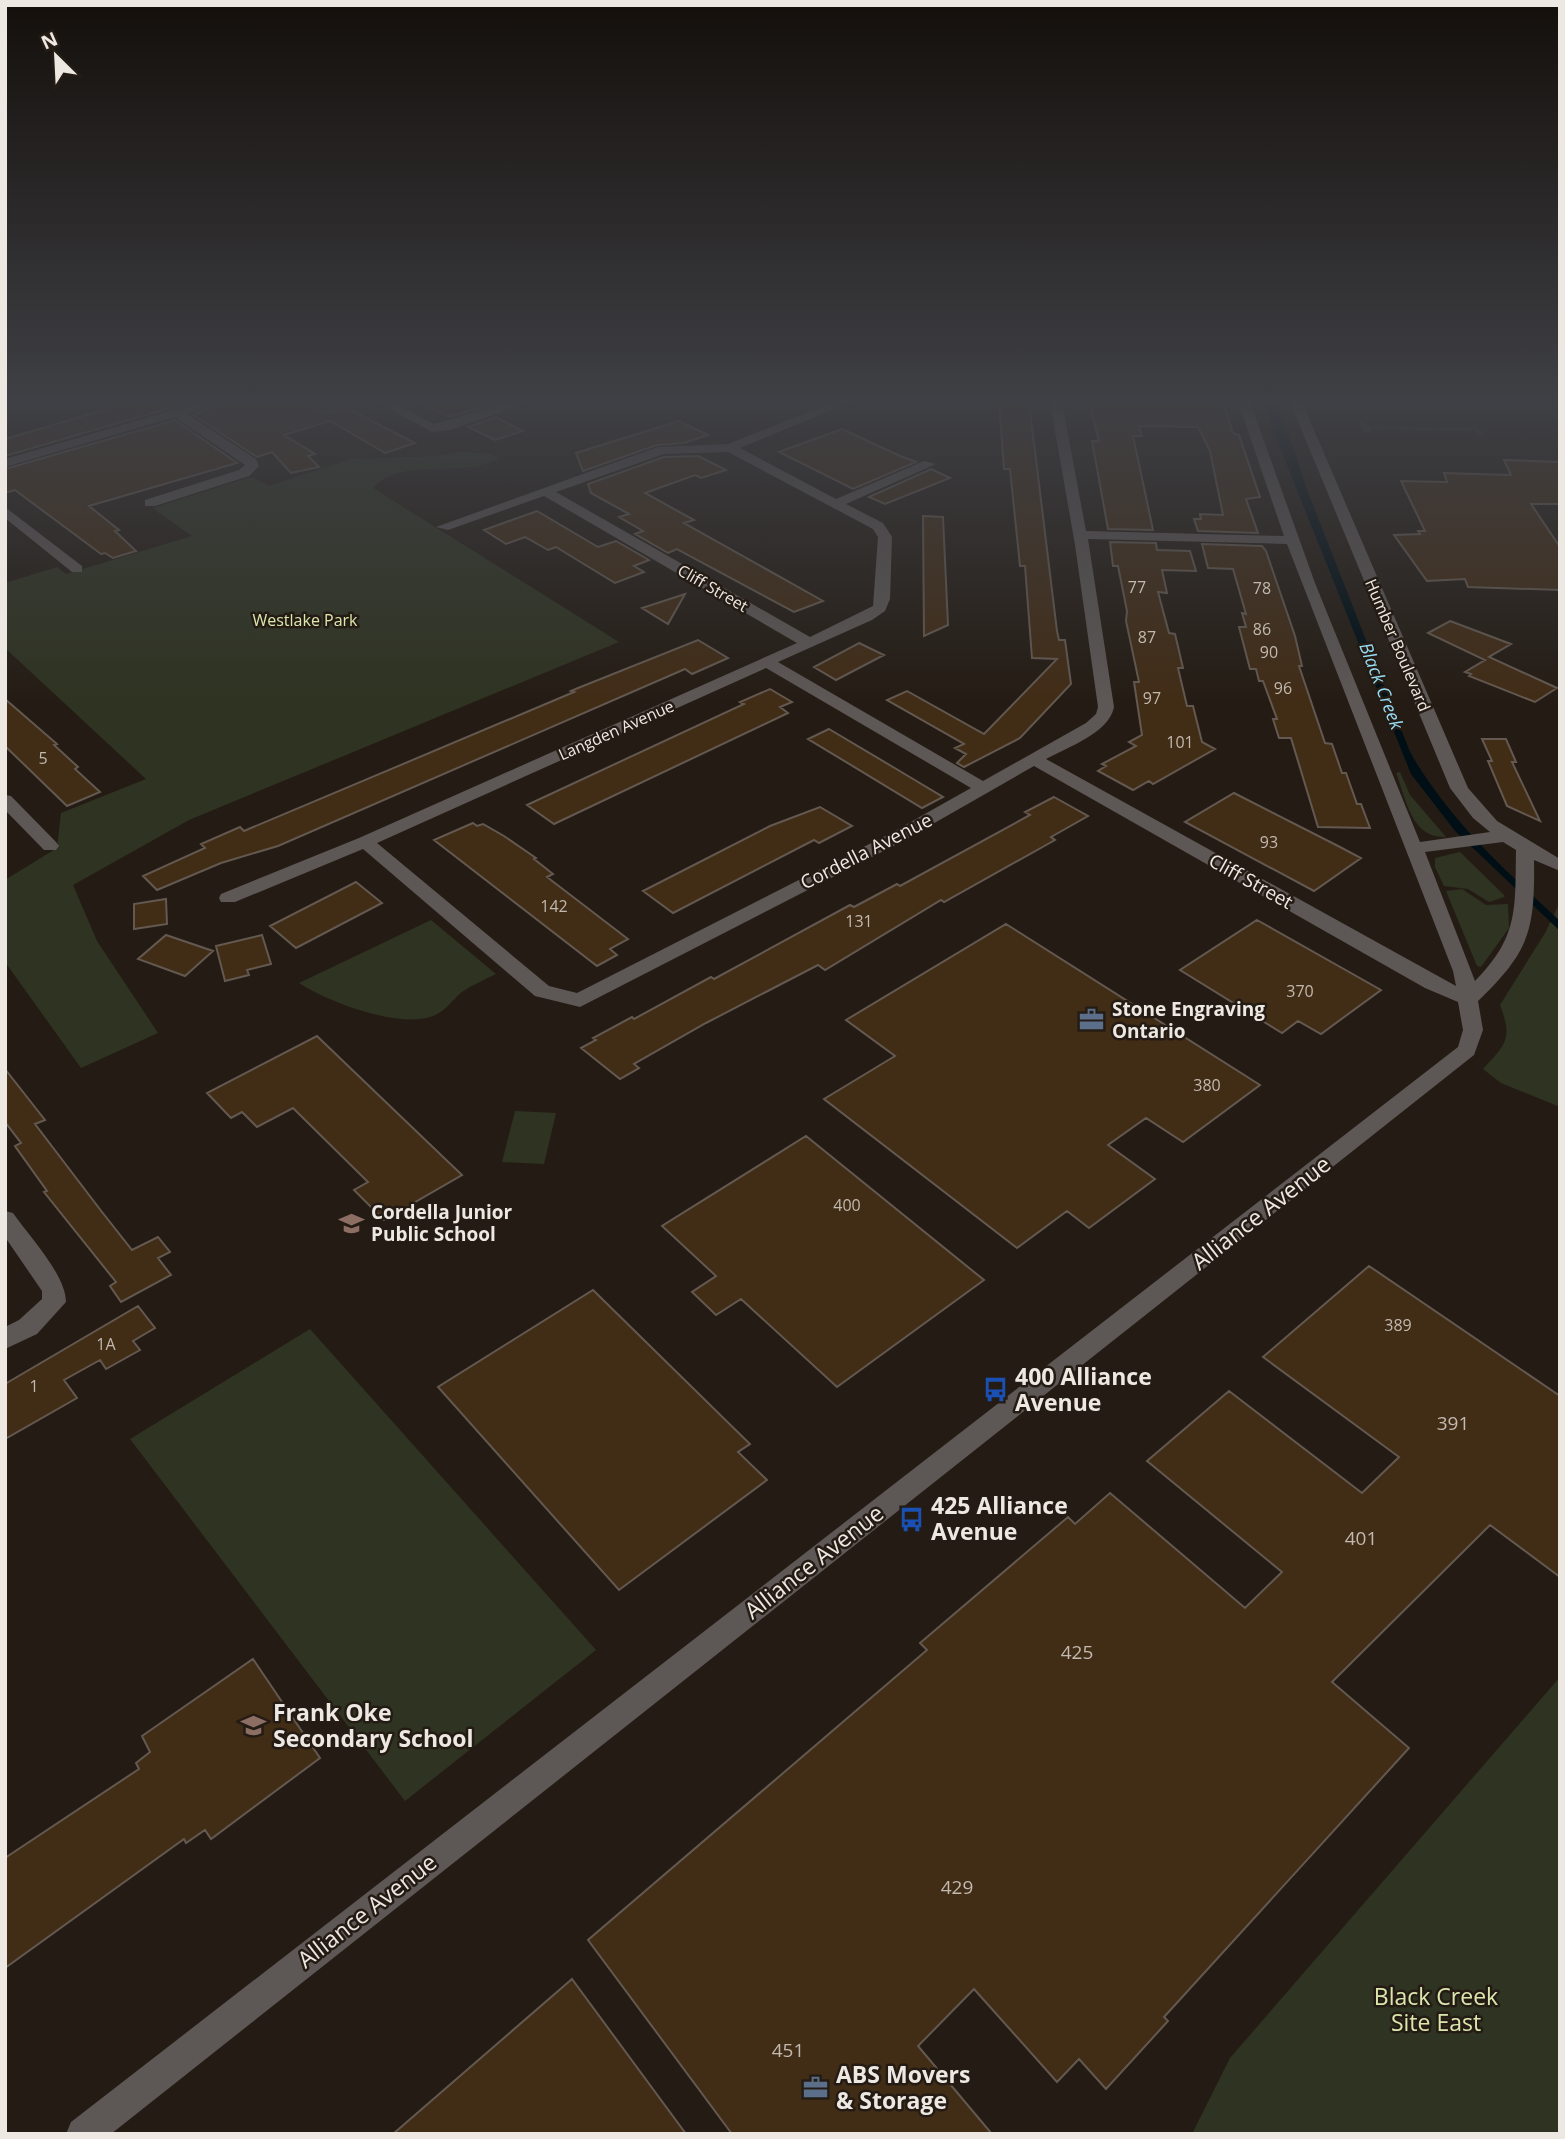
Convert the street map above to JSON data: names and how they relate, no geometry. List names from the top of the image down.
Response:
{
  "streets": {
    "street": [
      "Cliff Street",
      "Humber Boulevard",
      "Langden Avenue",
      "Cordella Avenue",
      "Alliance Avenue"
    ]
  },
  "crossings": [
    ["Cliff Street", "Langden Avenue"],
    ["Cliff Street", "Cordella Avenue"],
    ["Cliff Street", "Alliance Avenue"],
    ["Langden Avenue", "Cordella Avenue"]
  ],
  "water": ["Black Creek"],
  "parks": ["Westlake Park", "Black Creek Site East"],
  "places": {
    "office": ["Stone Engraving Ontario", "ABS Movers & Storage"],
    "school or university": ["Cordella Junior Public School", "Frank Oke Secondary School"],
    "bus stop": ["400 Alliance Avenue", "425 Alliance Avenue"]
  },
  "house_numbers": [
    "77",
    "78",
    "86",
    "87",
    "90",
    "96",
    "97",
    "101",
    "5",
    "93",
    "142",
    "131",
    "370",
    "380",
    "400",
    "389",
    "1A",
    "1",
    "391",
    "401",
    "425",
    "429",
    "451"
  ],
  "north": "top left"
}
